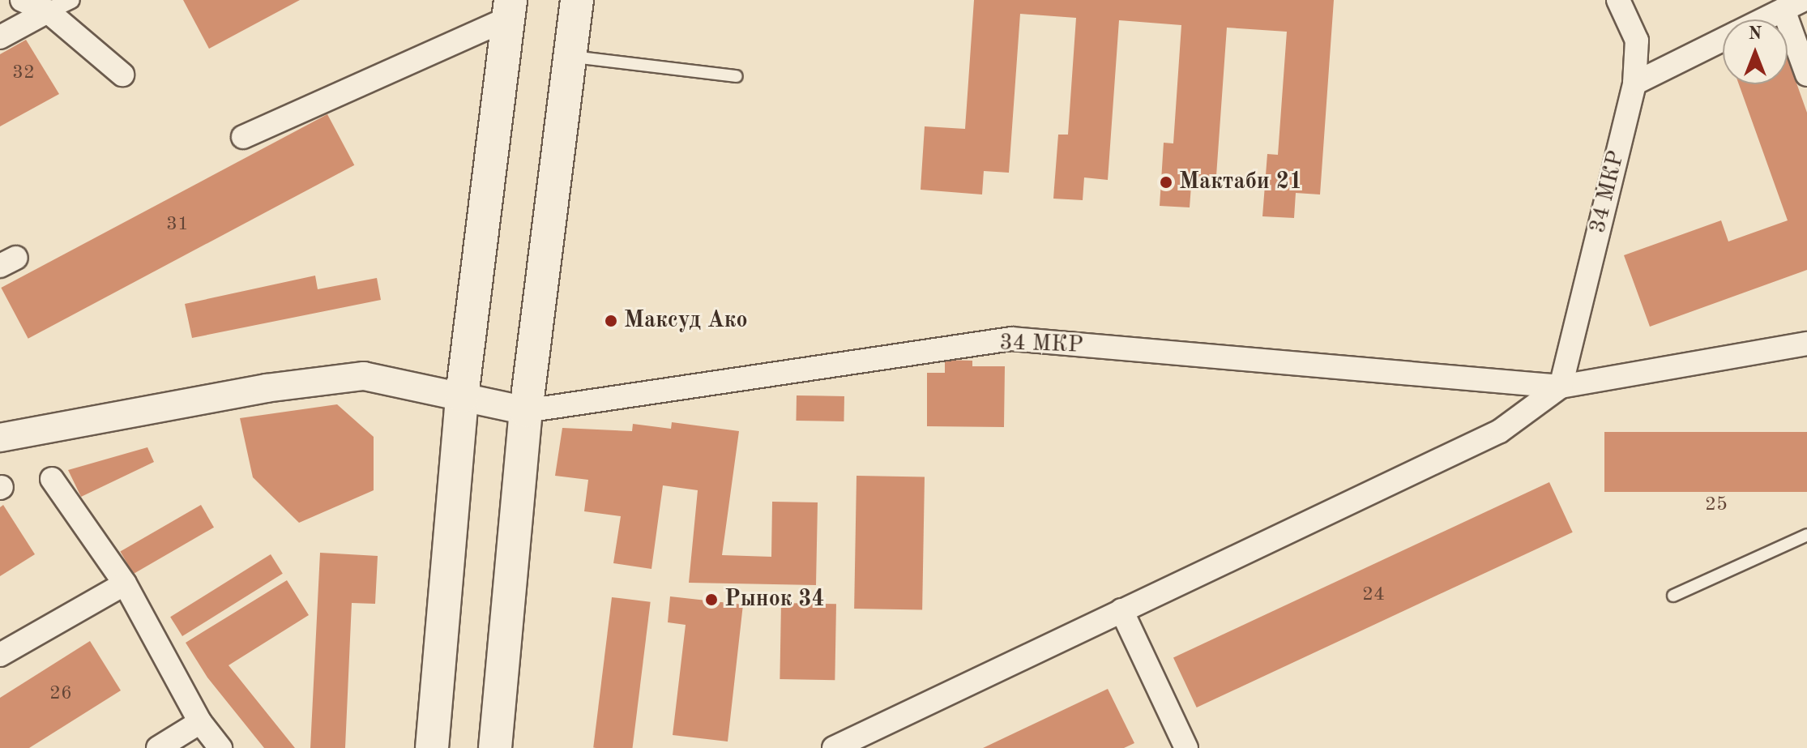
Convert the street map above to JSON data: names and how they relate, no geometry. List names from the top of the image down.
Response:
{
  "streets": {
    "street": ["34 МКР"]
  },
  "places": ["Мактаби 21", "Максуд Ако", "Рынок 34"],
  "house_numbers": [
    "32",
    "31",
    "25",
    "24",
    "26"
  ],
  "north": "top"
}
